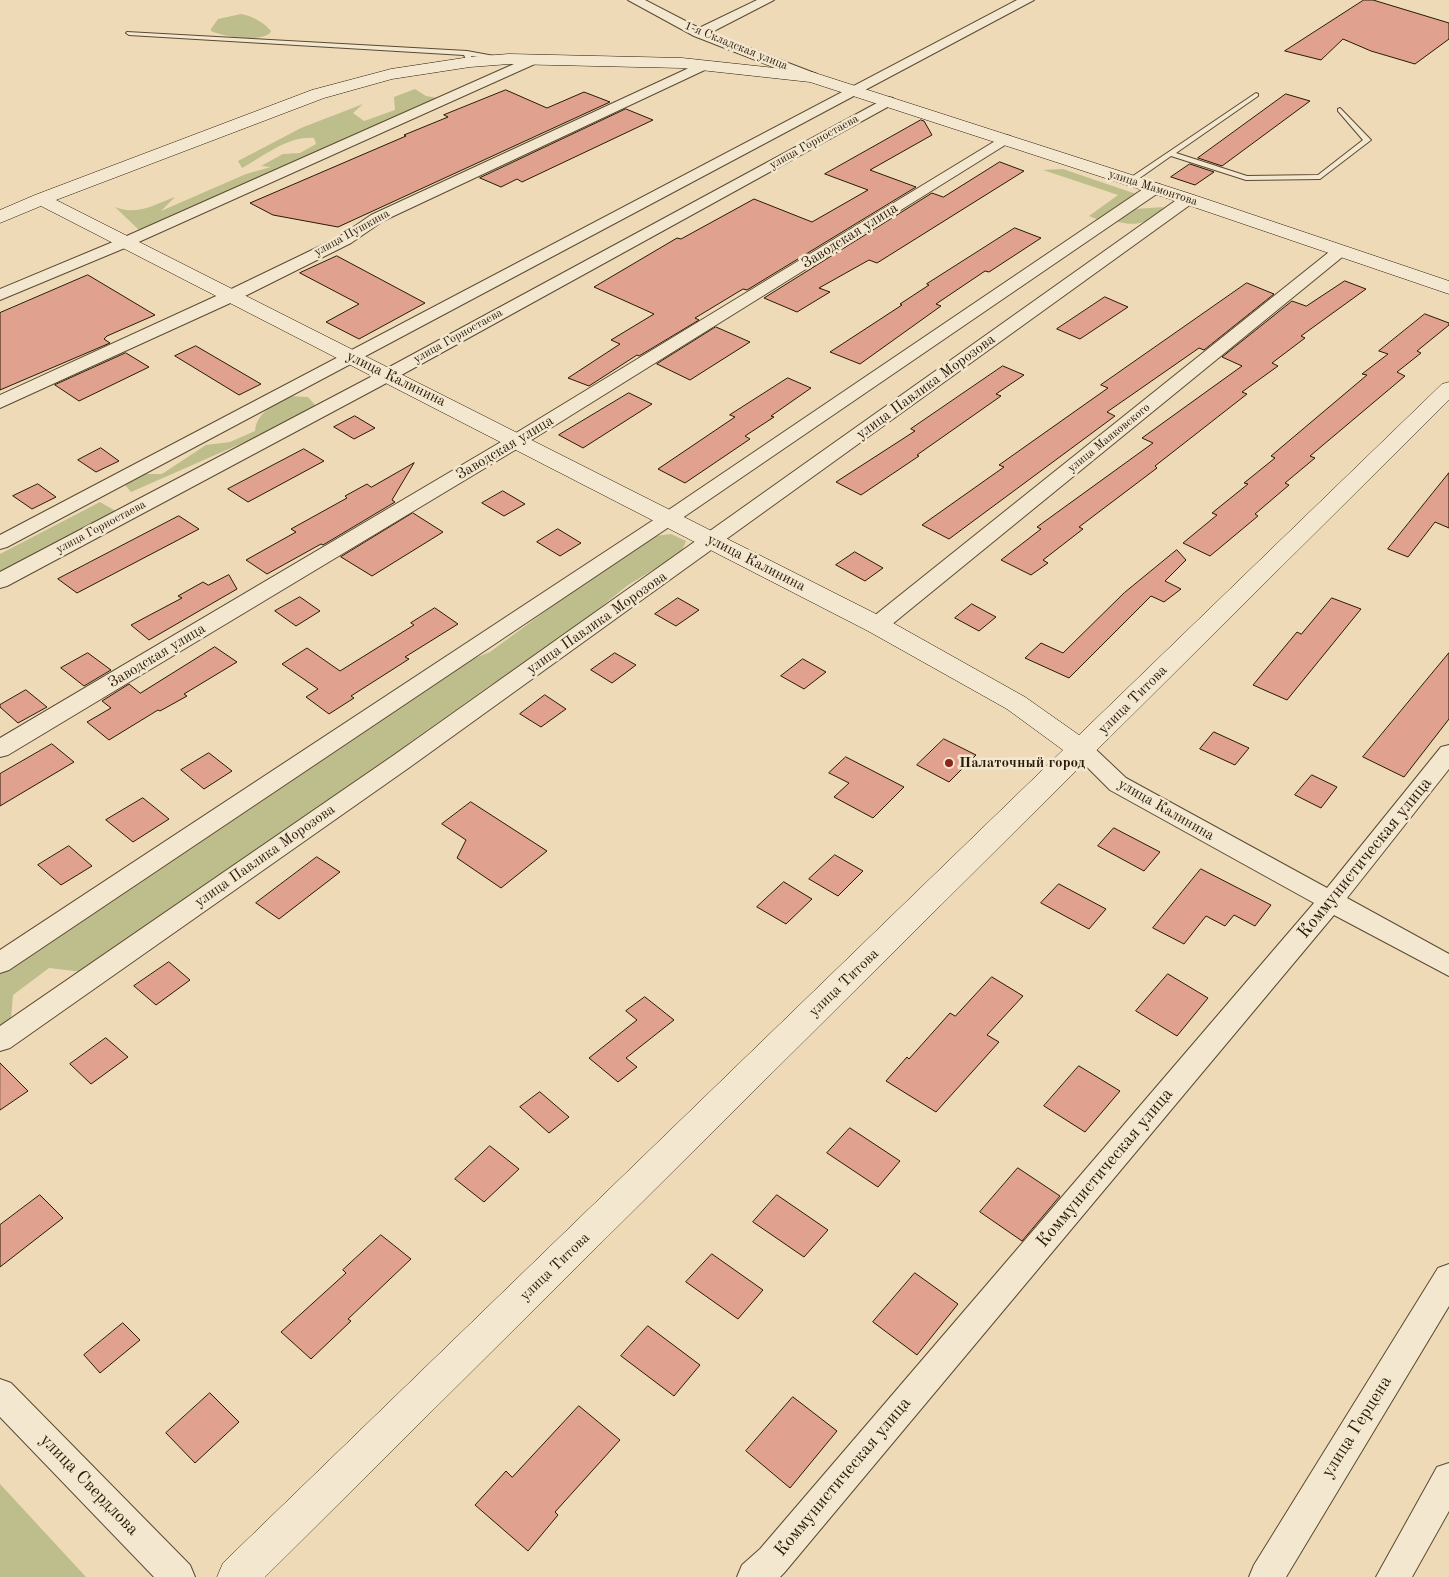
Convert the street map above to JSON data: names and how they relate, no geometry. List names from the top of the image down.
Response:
{
  "streets": {
    "main road": ["улица Мамонтова", "улица Калинина", "улица Титова"],
    "street": [
      "1-я Складская улица",
      "улица Горностаева",
      "улица Пушкина",
      "Заводская улица",
      "улица Павлика Морозова",
      "улица Маяковского",
      "Коммунистическая улица",
      "улица Герцена",
      "улица Свердлова"
    ]
  },
  "crossings": [
    ["улица Горностаева", "улица Мамонтова"],
    ["улица Горностаева", "улица Калинина"],
    ["улица Мамонтова", "Заводская улица"],
    ["улица Мамонтова", "улица Павлика Морозова"],
    ["улица Мамонтова", "улица Маяковского"],
    ["улица Пушкина", "улица Калинина"],
    ["Заводская улица", "улица Калинина"],
    ["улица Калинина", "улица Павлика Морозова"],
    ["улица Калинина", "улица Маяковского"],
    ["улица Калинина", "улица Титова"],
    ["улица Калинина", "Коммунистическая улица"]
  ],
  "places": ["Палаточный город"]
}
